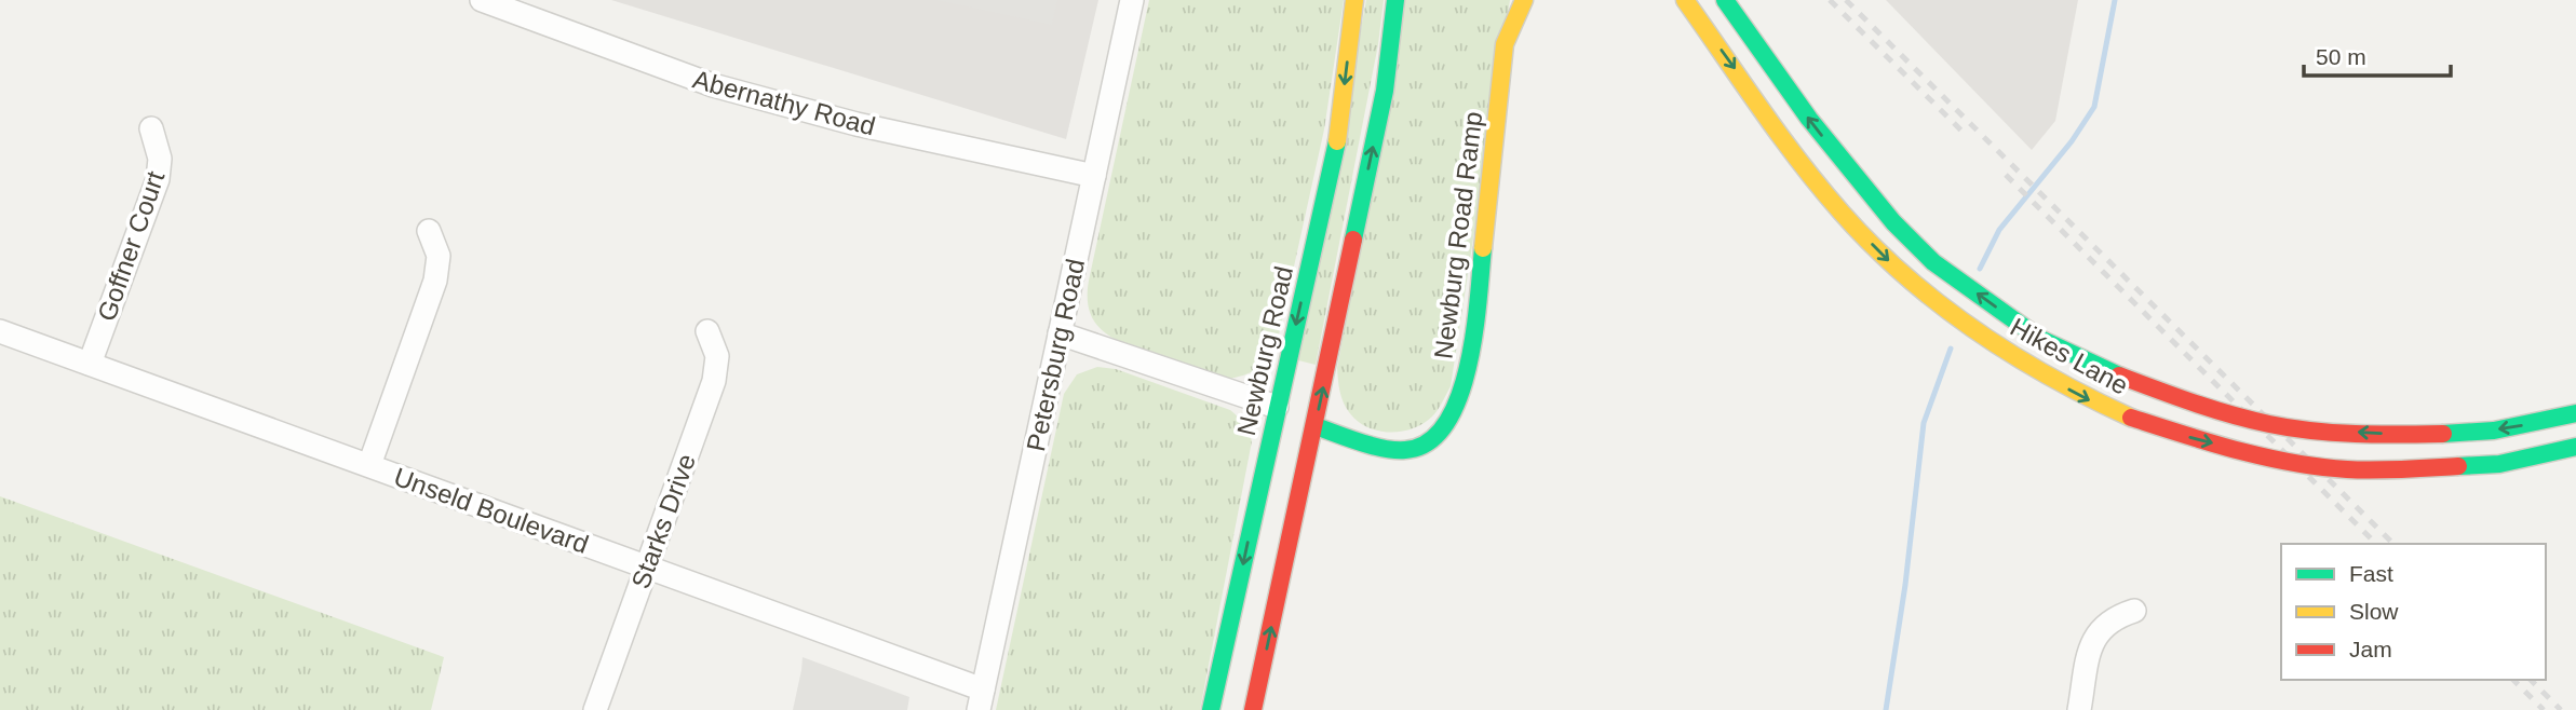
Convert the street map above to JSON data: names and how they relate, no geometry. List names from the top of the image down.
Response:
{
  "streets": {
    "street": [
      "Abernathy Road",
      "Newburg Road Ramp",
      "Goffner Court",
      "Newburg Road",
      "Petersburg Road",
      "Hikes Lane",
      "Unseld Boulevard",
      "Starks Drive"
    ]
  },
  "crossings": [
    ["Abernathy Road", "Petersburg Road"],
    ["Goffner Court", "Unseld Boulevard"],
    ["Petersburg Road", "Unseld Boulevard"],
    ["Unseld Boulevard", "Starks Drive"]
  ],
  "legend": ["Fast", "Slow", "Jam"],
  "scale_bar": "50 m"
}
